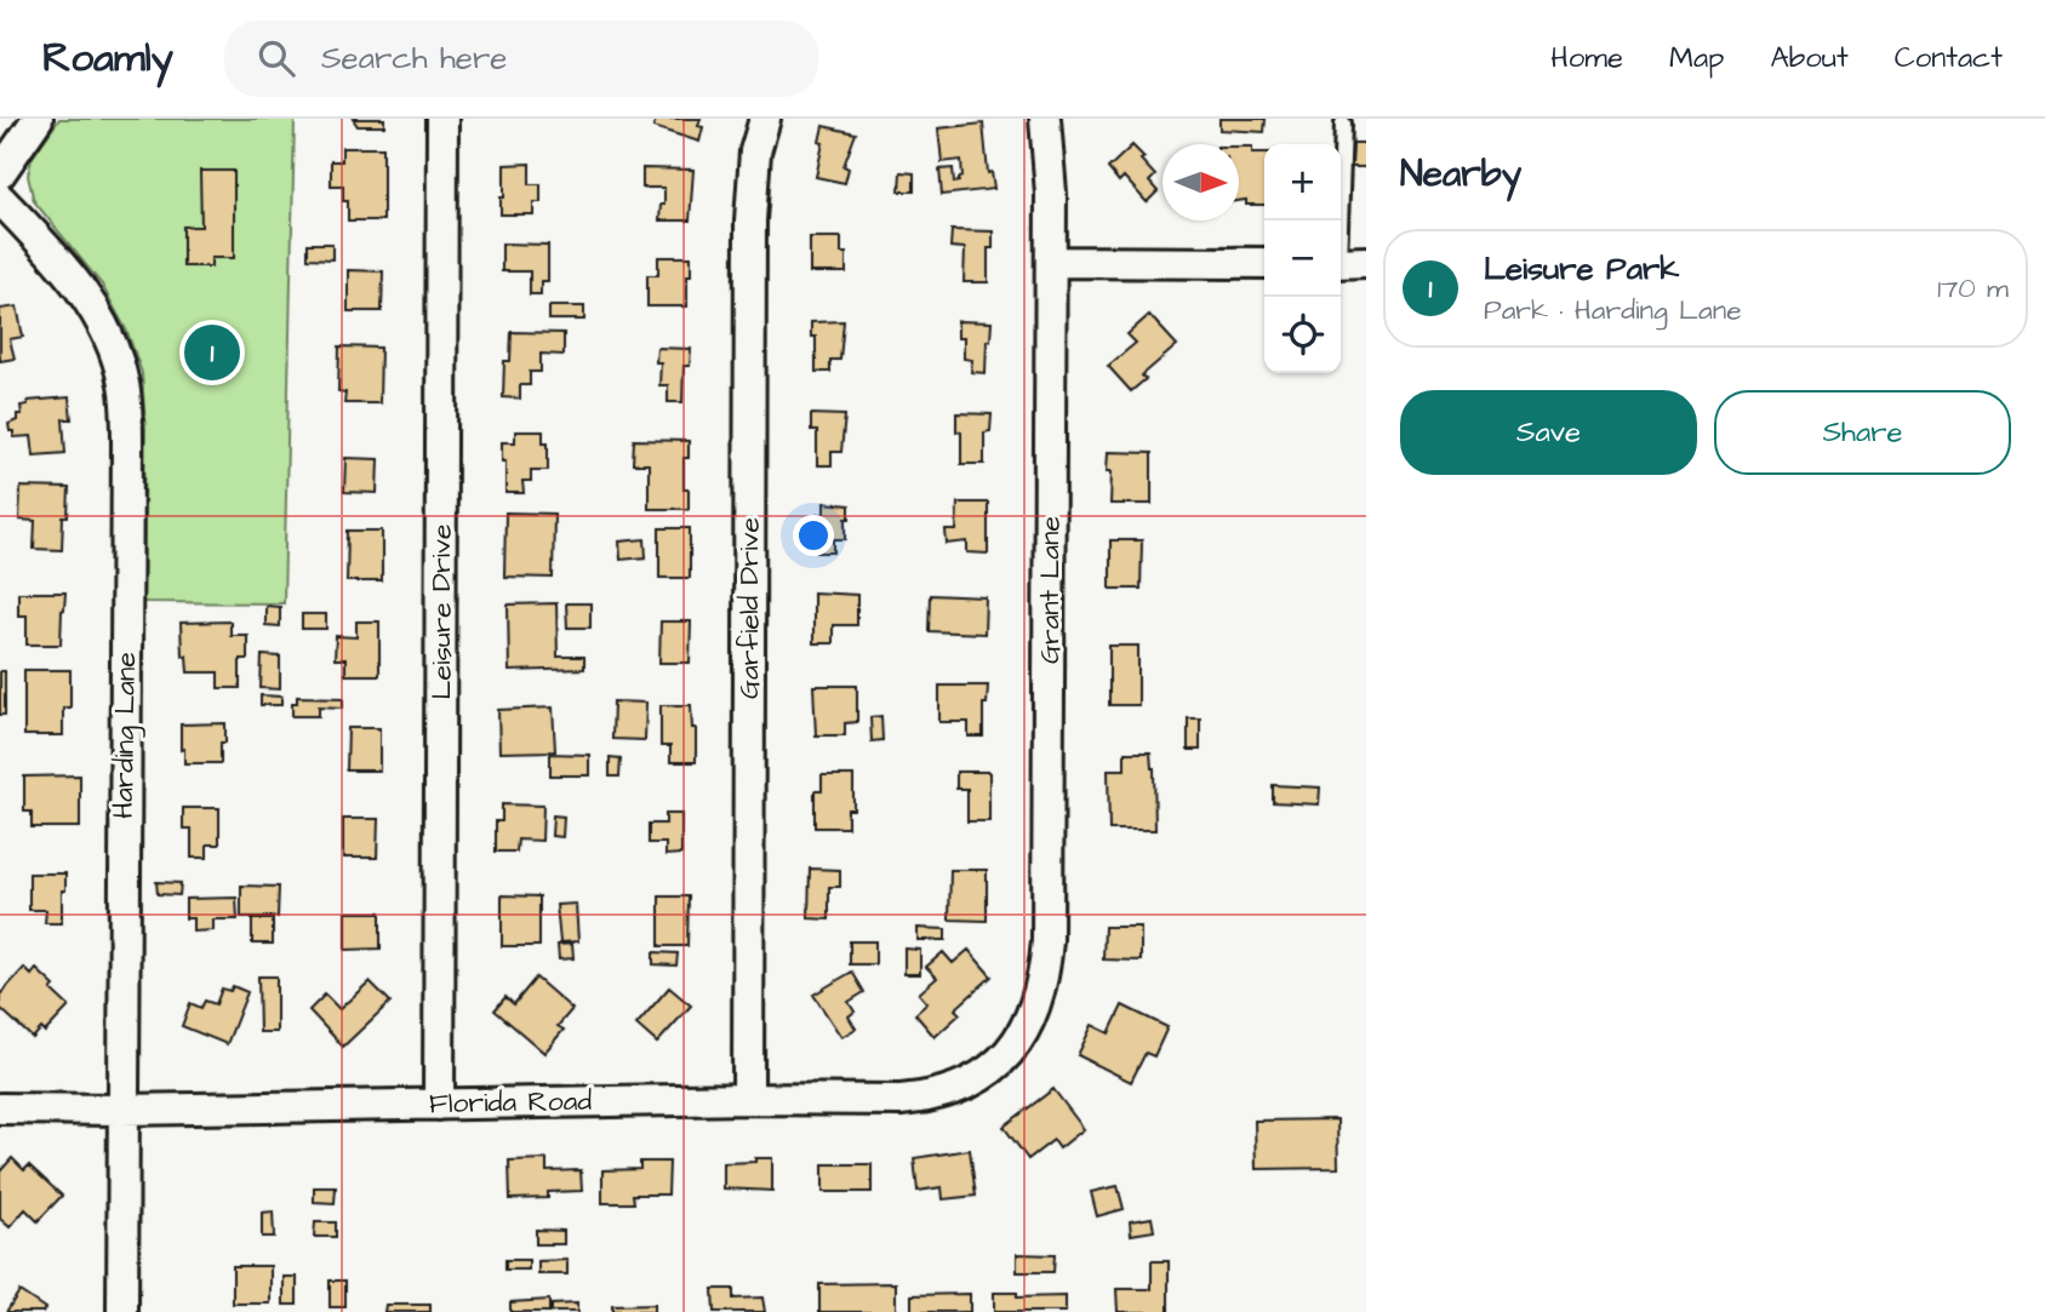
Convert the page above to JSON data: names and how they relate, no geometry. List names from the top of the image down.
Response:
{
  "streets": {
    "street": [
      "Grant Lane",
      "Garfield Drive",
      "Leisure Drive",
      "Harding Lane",
      "Florida Road"
    ]
  },
  "crossings": [
    ["Grant Lane", "Florida Road"],
    ["Garfield Drive", "Florida Road"],
    ["Leisure Drive", "Florida Road"],
    ["Harding Lane", "Florida Road"]
  ],
  "north": "right",
  "page": {
    "header": "Roamly",
    "search": "Search here",
    "nav": [
      "Home",
      "Map",
      "About",
      "Contact"
    ],
    "heading": "Nearby",
    "map_buttons": ["+", "−"],
    "list": [
      {
        "mark": "1",
        "name": "Leisure Park",
        "note": "Park · Harding Lane",
        "value": "170 m"
      }
    ],
    "pins": "1",
    "buttons": ["Save", "Share"]
  }
}
